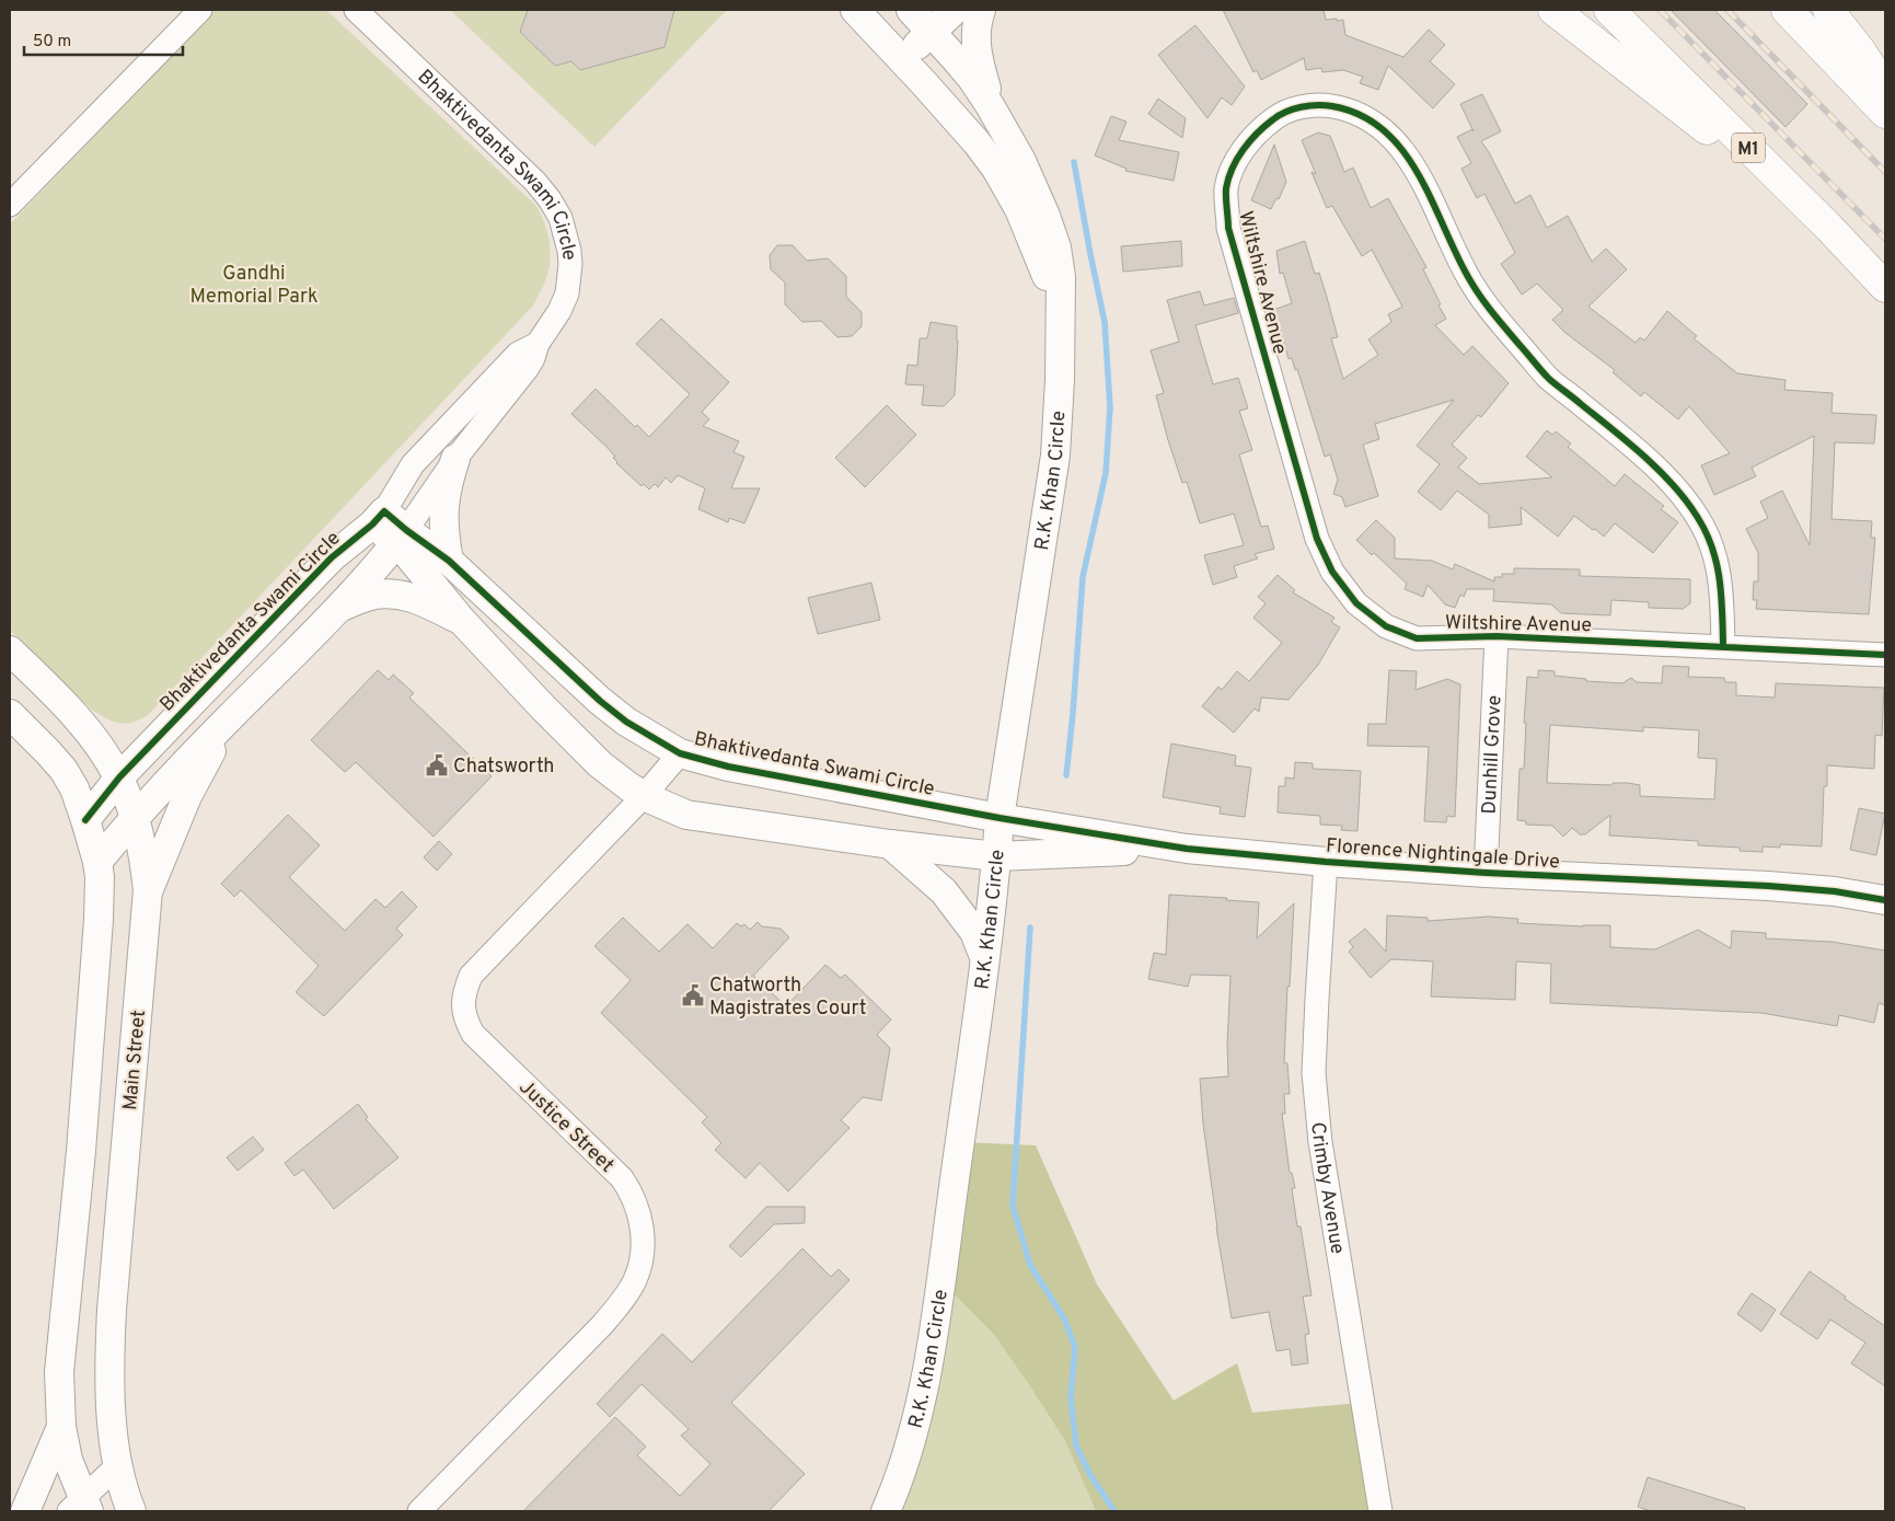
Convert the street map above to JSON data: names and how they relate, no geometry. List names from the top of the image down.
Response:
{
  "streets": {
    "highway": ["M1"],
    "street": [
      "Bhaktivedanta Swami Circle",
      "Wiltshire Avenue",
      "R.K. Khan Circle",
      "Dunhill Grove",
      "Florence Nightingale Drive",
      "Main Street",
      "Justice Street",
      "Crimby Avenue"
    ]
  },
  "crossings": [
    ["Bhaktivedanta Swami Circle", "R.K. Khan Circle"],
    ["Bhaktivedanta Swami Circle", "Florence Nightingale Drive"],
    ["Bhaktivedanta Swami Circle", "Main Street"],
    ["Bhaktivedanta Swami Circle", "Justice Street"],
    ["Wiltshire Avenue", "Dunhill Grove"],
    ["R.K. Khan Circle", "Florence Nightingale Drive"],
    ["Dunhill Grove", "Florence Nightingale Drive"],
    ["Florence Nightingale Drive", "Crimby Avenue"]
  ],
  "parks": ["Gandhi Memorial Park"],
  "places": {
    "public building": ["Chatsworth", "Chatworth Magistrates Court"]
  },
  "scale_bar": "50 m"
}
